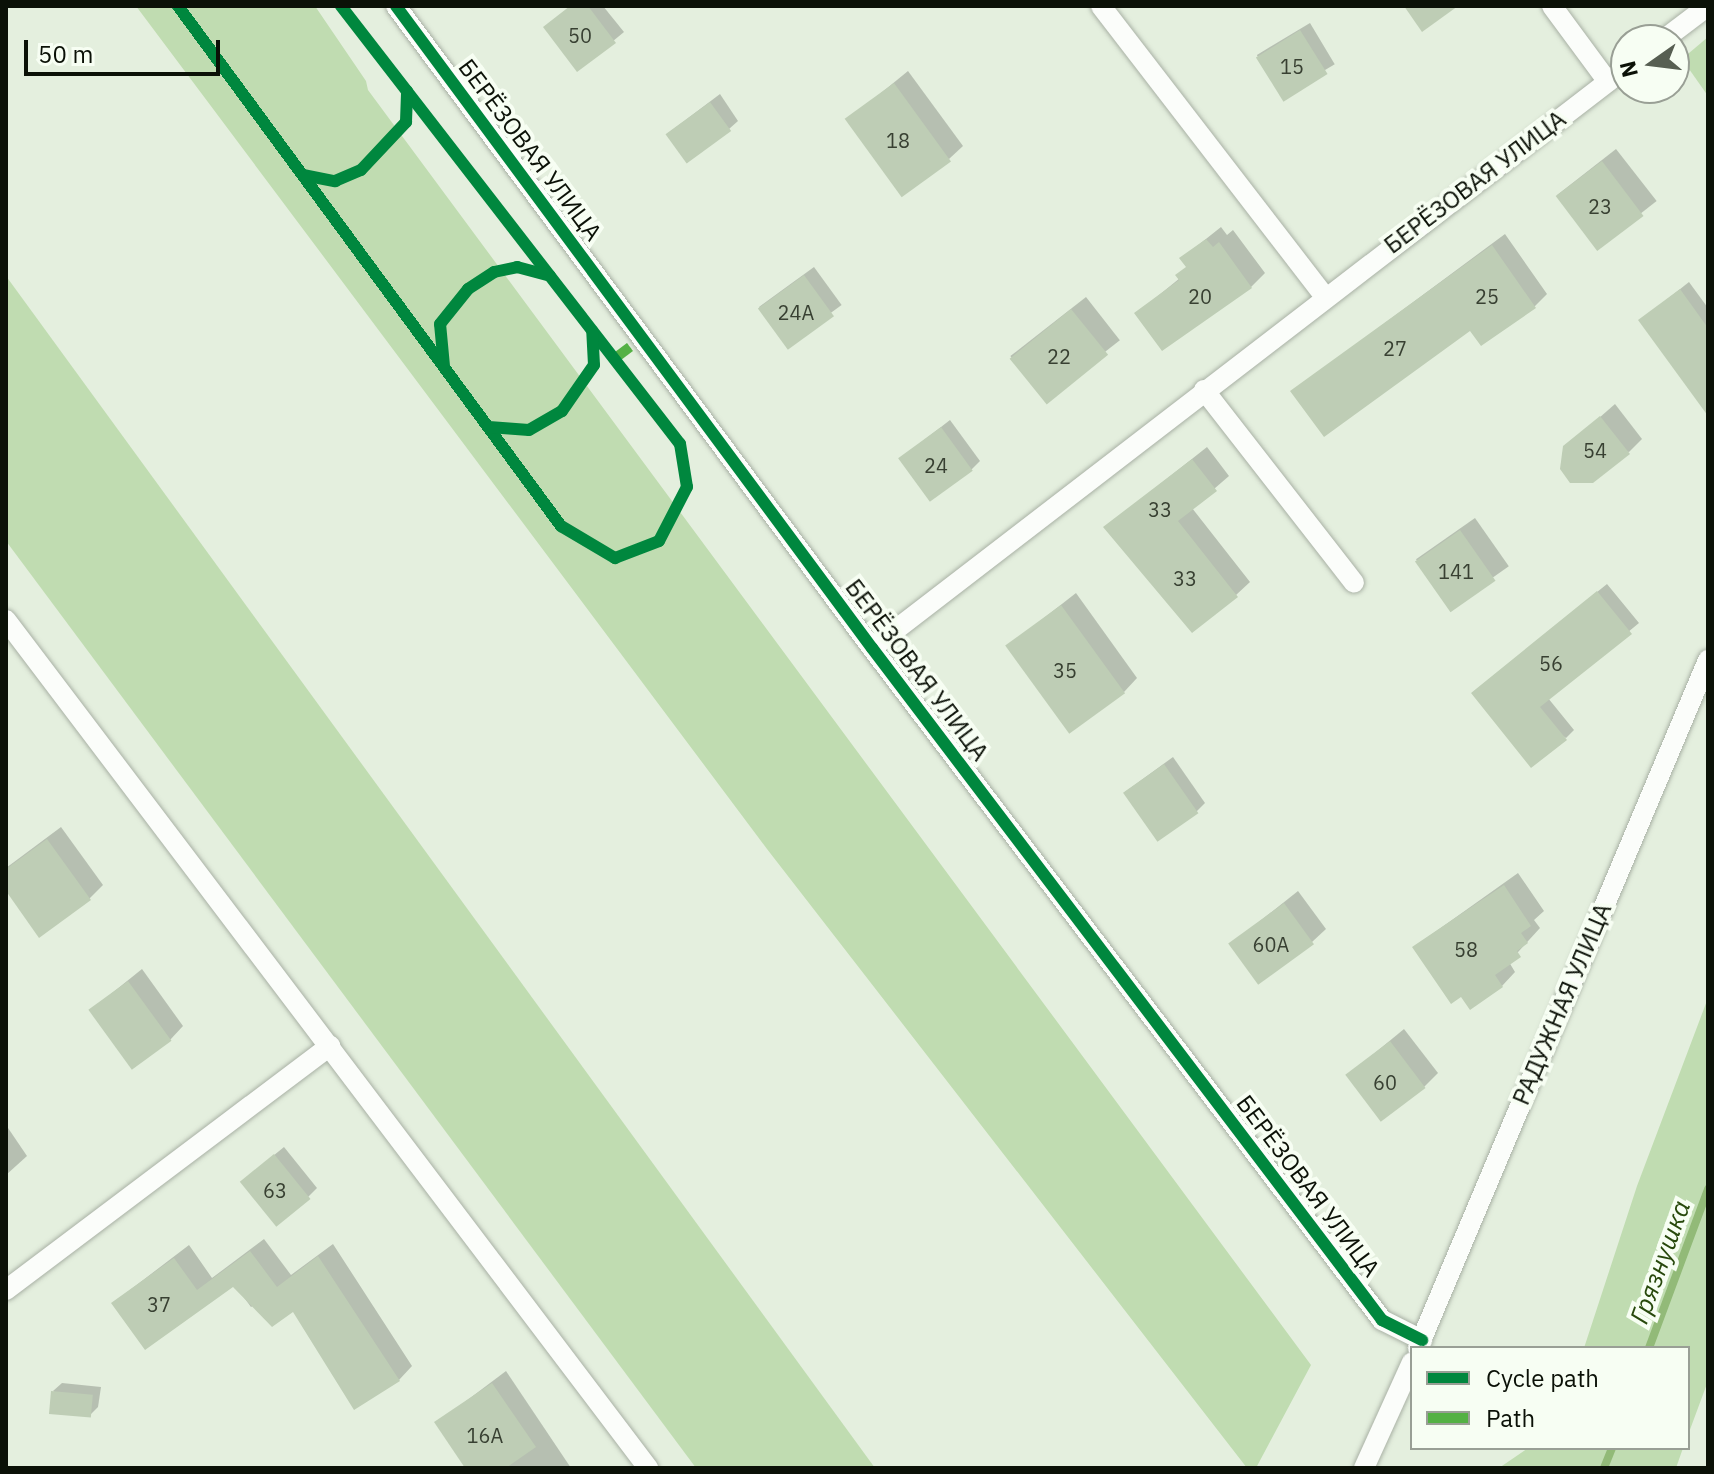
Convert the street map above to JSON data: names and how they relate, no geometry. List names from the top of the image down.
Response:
{
  "streets": {
    "street": ["БЕРЁЗОВАЯ УЛИЦА", "РАДУЖНАЯ УЛИЦА"]
  },
  "crossings": [
    ["БЕРЁЗОВАЯ УЛИЦА", "РАДУЖНАЯ УЛИЦА"]
  ],
  "water": ["Грязнушка"],
  "house_numbers": [
    "50",
    "15",
    "18",
    "23",
    "20",
    "25",
    "24А",
    "27",
    "22",
    "54",
    "24",
    "33",
    "141",
    "33",
    "56",
    "35",
    "60А",
    "58",
    "60",
    "63",
    "37",
    "16А"
  ],
  "legend": ["Cycle path", "Path"],
  "scale_bar": "50 m",
  "north": "left"
}
